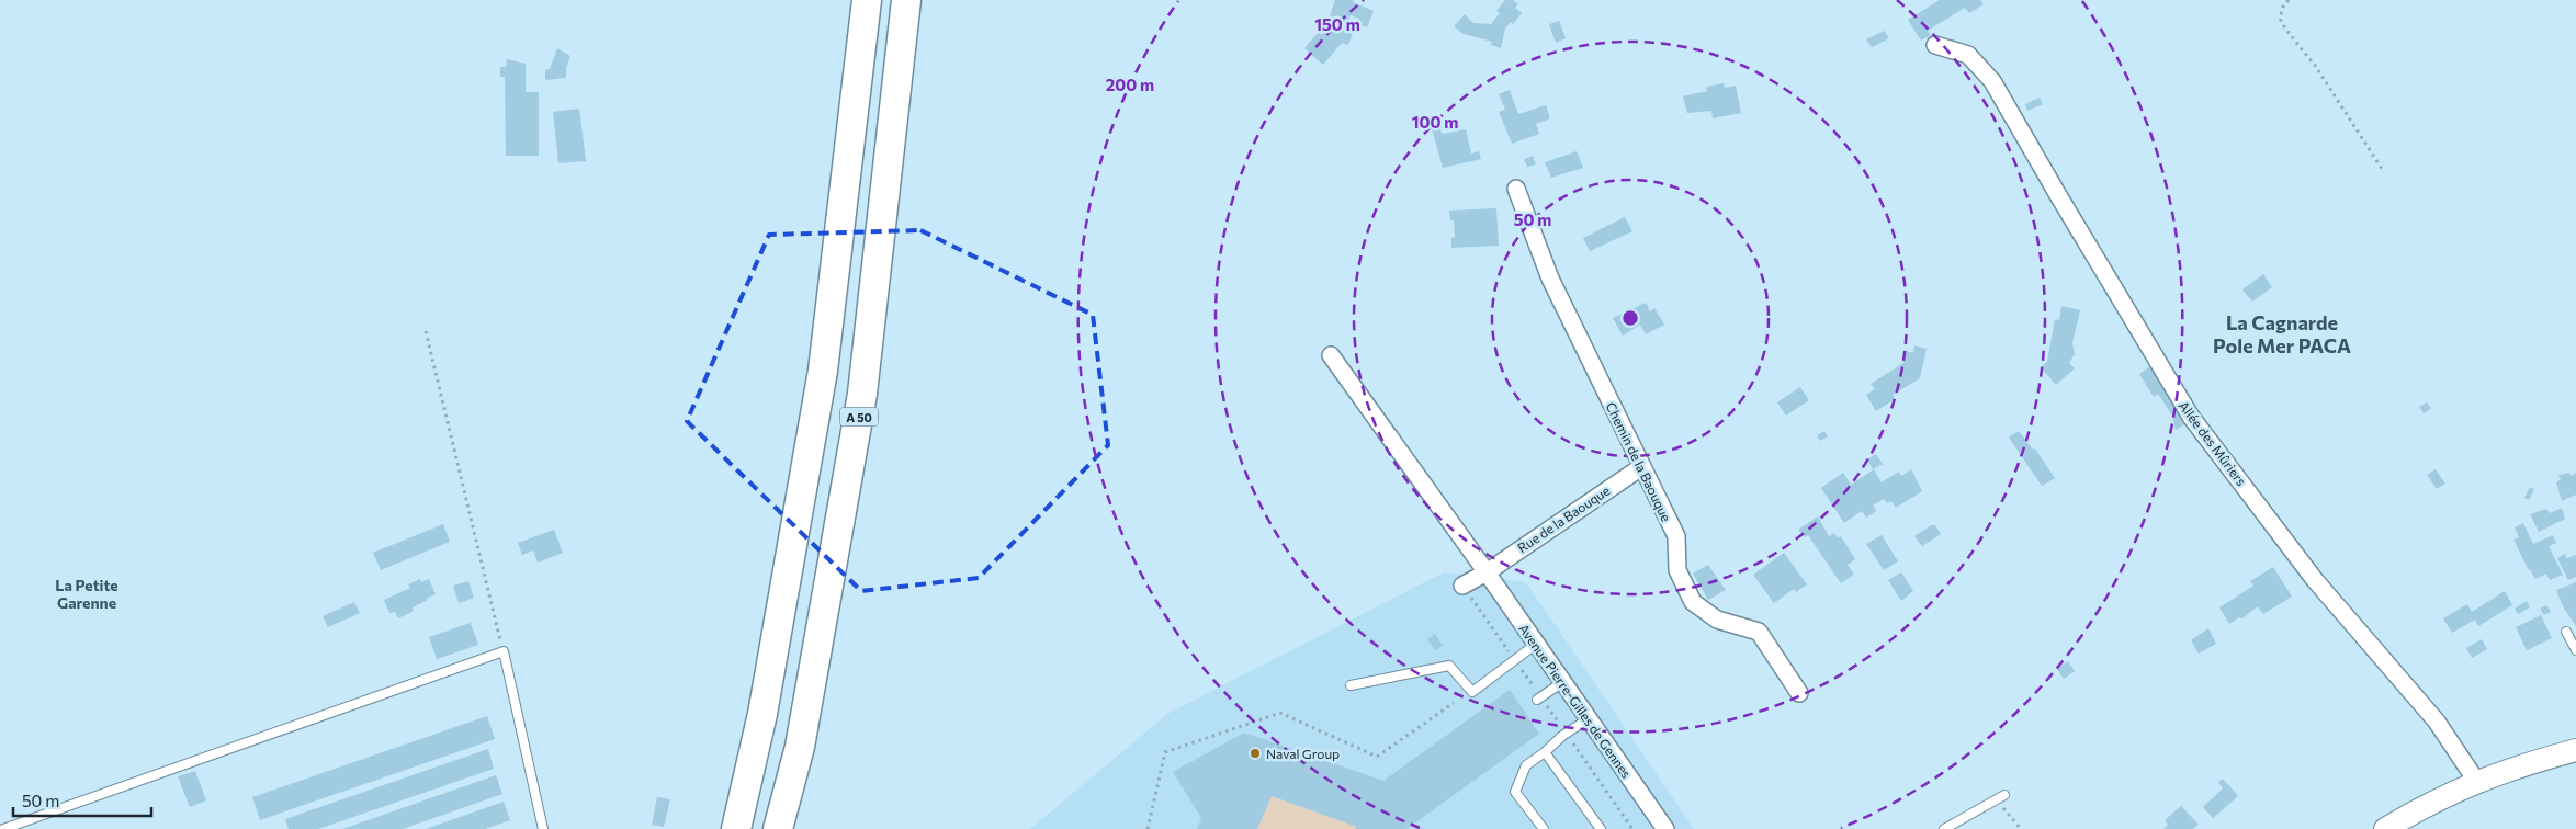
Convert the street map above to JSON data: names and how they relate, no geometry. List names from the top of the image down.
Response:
{
  "streets": {
    "highway": ["A 50"],
    "street": [
      "Allée des Mûriers",
      "Chemin de la Baouque",
      "Rue de la Baouque",
      "Avenue Pierre-Gilles de Gennes"
    ]
  },
  "crossings": [
    ["Chemin de la Baouque", "Rue de la Baouque"],
    ["Rue de la Baouque", "Avenue Pierre-Gilles de Gennes"]
  ],
  "districts": ["La Cagnarde Pole Mer PACA", "La Petite Garenne"],
  "places": ["Naval Group"],
  "scale_bar": "50 m",
  "rings": [
    "150 m",
    "200 m",
    "100 m",
    "50 m"
  ]
}
